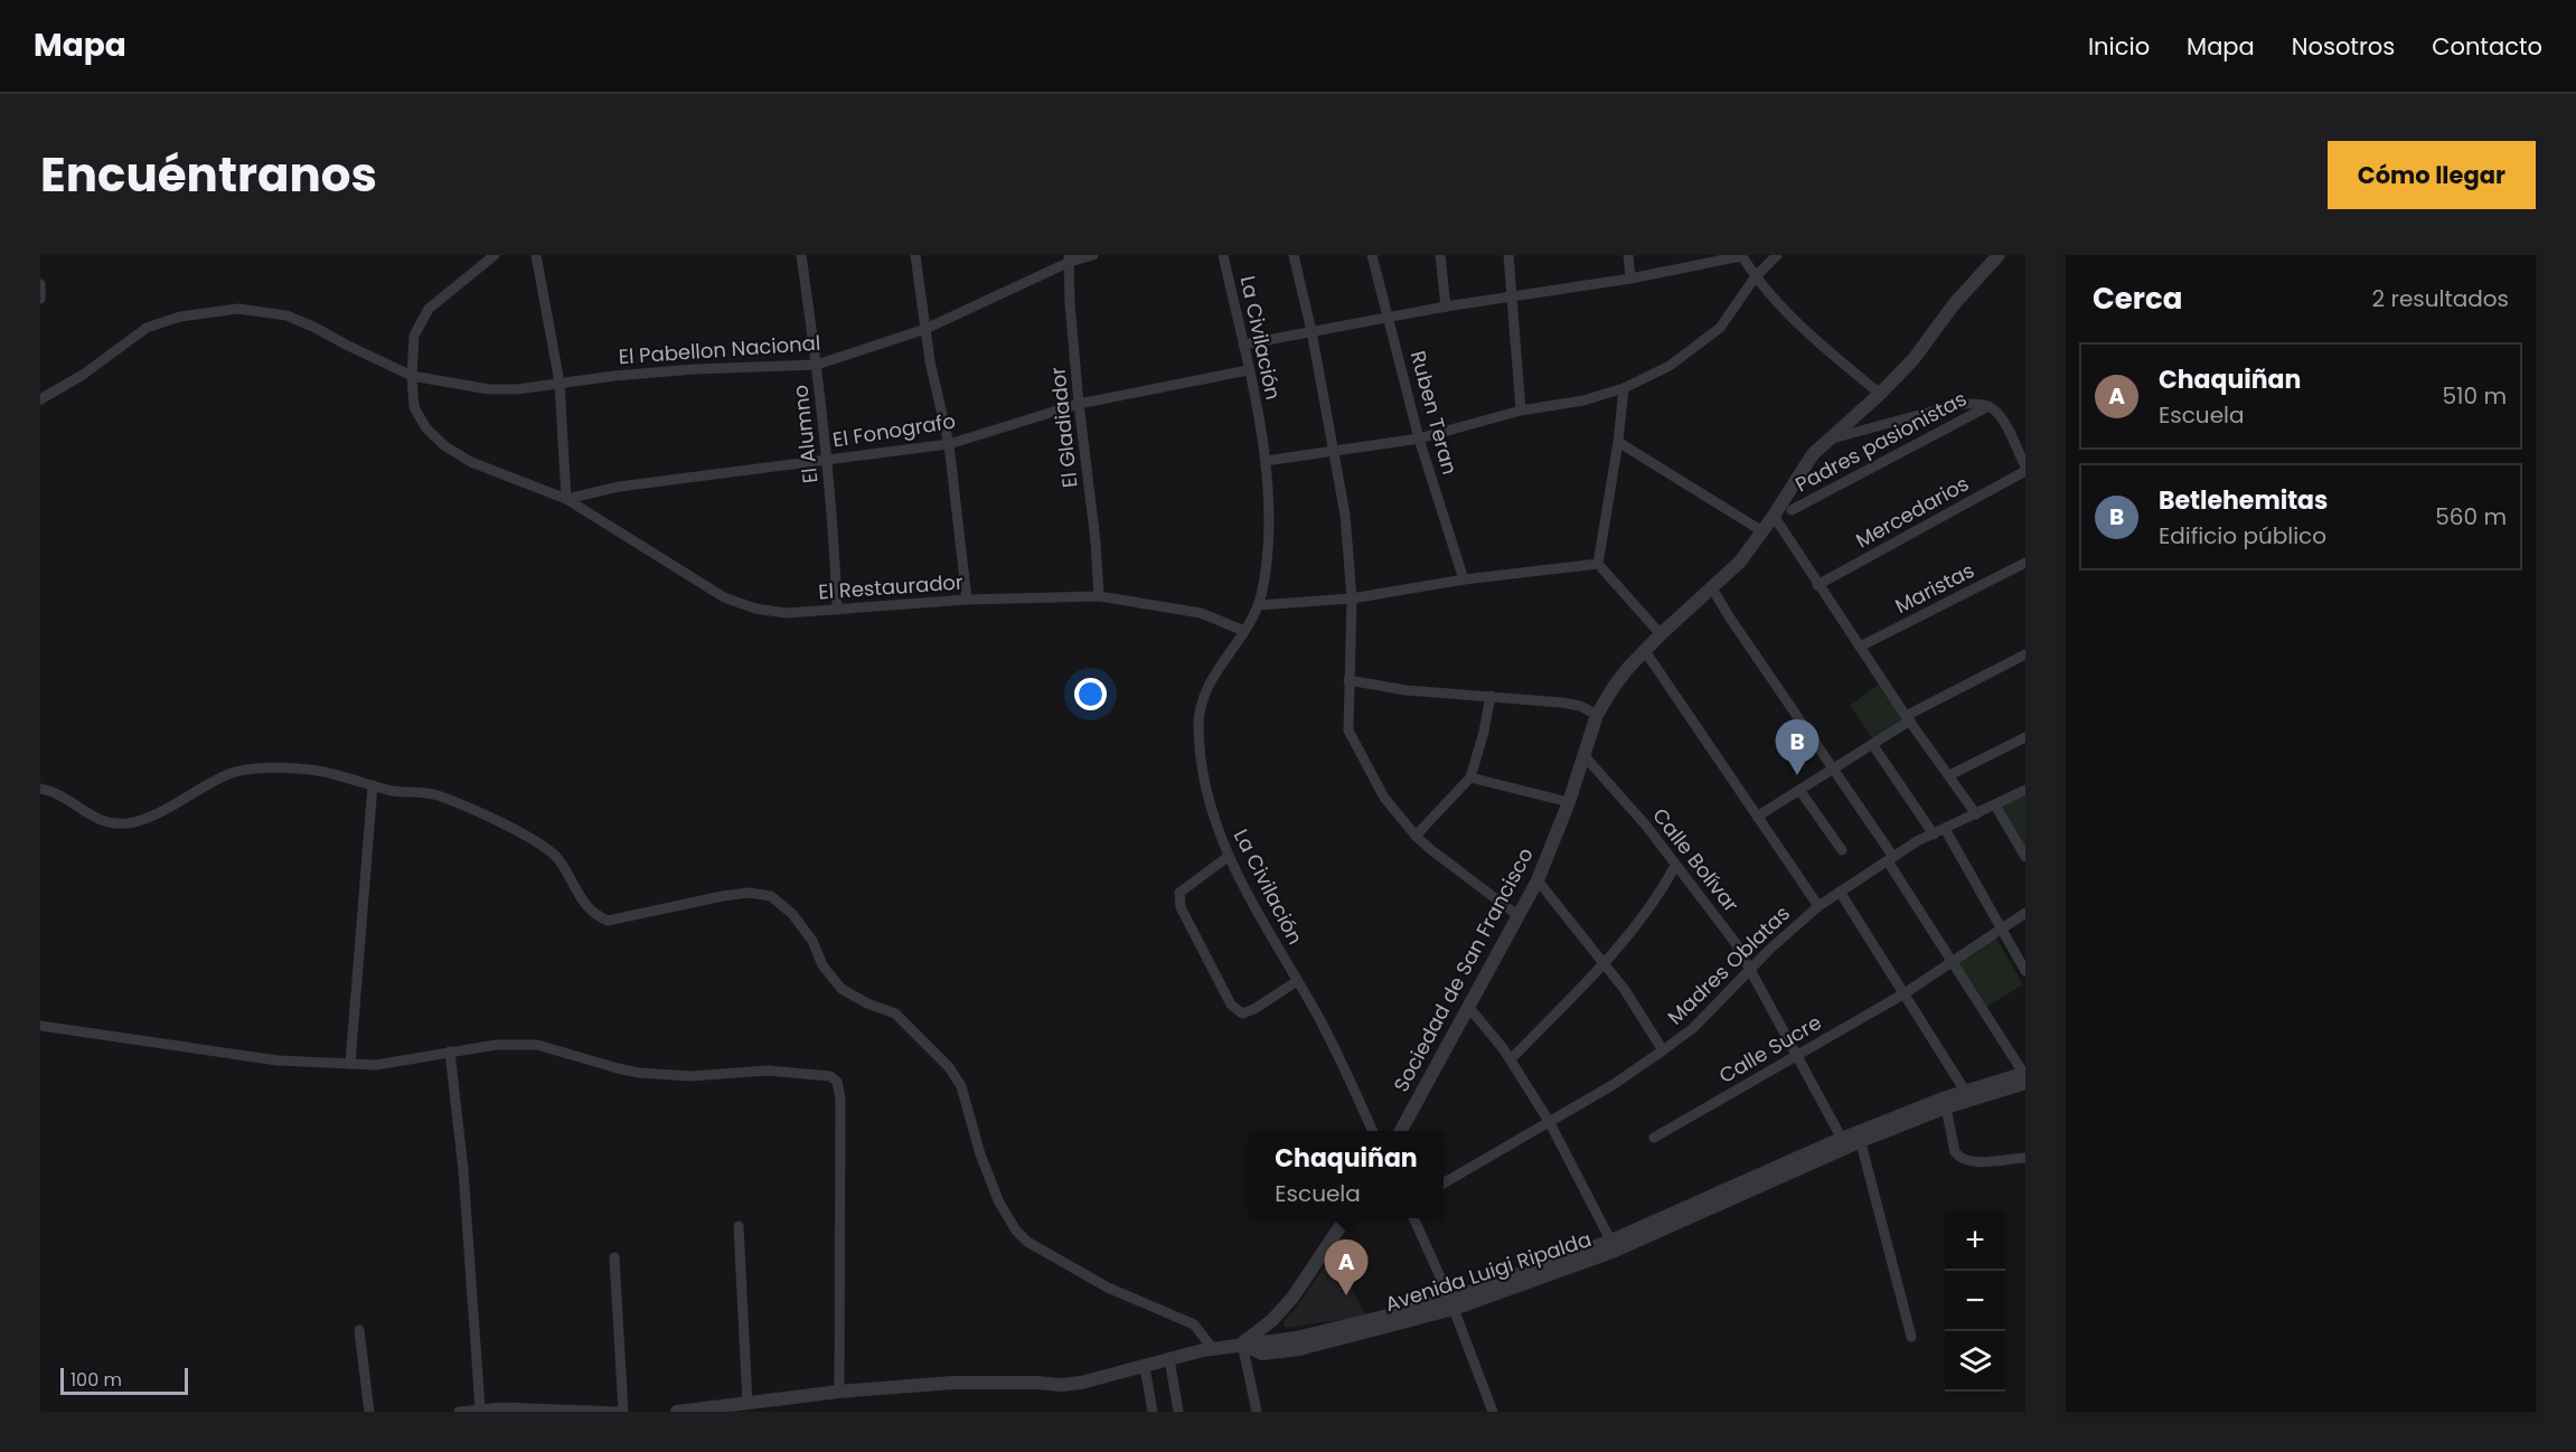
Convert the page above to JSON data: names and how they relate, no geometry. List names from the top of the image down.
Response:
{
  "streets": {
    "street": [
      "La Civilación",
      "El Pabellon Nacional",
      "Ruben Teran",
      "El Gladiador",
      "El Fonografo",
      "El Alumno",
      "Padres pasionistas",
      "Mercedarios",
      "El Restaurador",
      "Maristas",
      "Calle Bolívar",
      "Madres Oblatas",
      "Sociedad de San Francisco",
      "Calle Sucre",
      "Avenida Luigi Ripalda"
    ]
  },
  "crossings": [
    ["La Civilación", "El Fonografo"],
    ["La Civilación", "El Restaurador"],
    ["El Pabellon Nacional", "El Gladiador"],
    ["El Pabellon Nacional", "El Alumno"],
    ["El Pabellon Nacional", "El Restaurador"],
    ["El Gladiador", "El Fonografo"],
    ["El Gladiador", "El Restaurador"],
    ["El Fonografo", "El Alumno"],
    ["El Fonografo", "El Restaurador"],
    ["El Alumno", "El Restaurador"],
    ["Calle Bolívar", "Madres Oblatas"],
    ["Calle Bolívar", "Sociedad de San Francisco"],
    ["Calle Bolívar", "Calle Sucre"],
    ["Calle Bolívar", "Avenida Luigi Ripalda"]
  ],
  "scale_bar": "100 m",
  "page": {
    "header": "Mapa",
    "nav": [
      "Inicio",
      "Mapa",
      "Nosotros",
      "Contacto"
    ],
    "title": "Encuéntranos",
    "buttons": "Cómo llegar",
    "heading": ["Cerca", "2 resultados"],
    "list": [
      {
        "mark": "A",
        "name": "Chaquiñan",
        "note": "Escuela",
        "value": "510 m"
      },
      {
        "mark": "B",
        "name": "Betlehemitas",
        "note": "Edificio público",
        "value": "560 m"
      }
    ],
    "pins": ["B", "A"],
    "popup": ["Chaquiñan", "Escuela"],
    "map_buttons": ["+", "−"],
    "scale": "100 m"
  }
}
